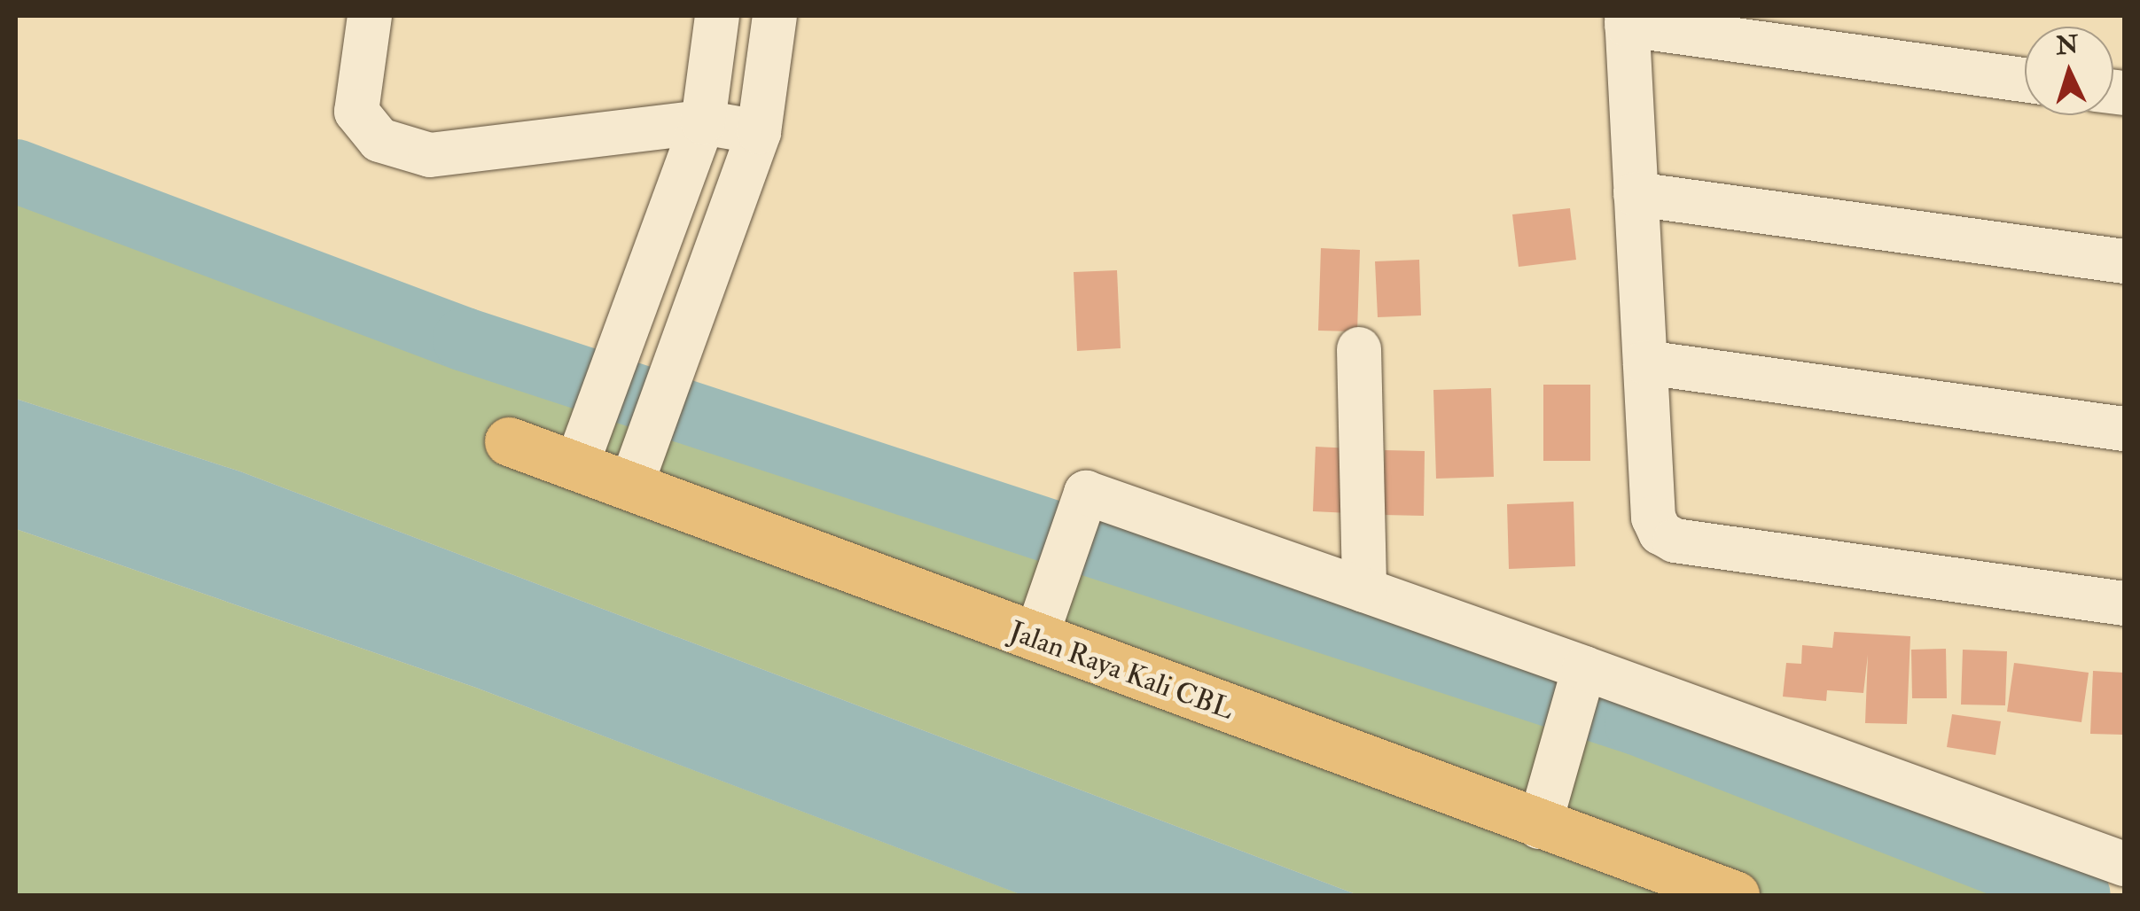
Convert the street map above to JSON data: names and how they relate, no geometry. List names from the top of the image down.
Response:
{
  "streets": {
    "main road": ["Jalan Raya Kali CBL"]
  },
  "north": "top"
}
